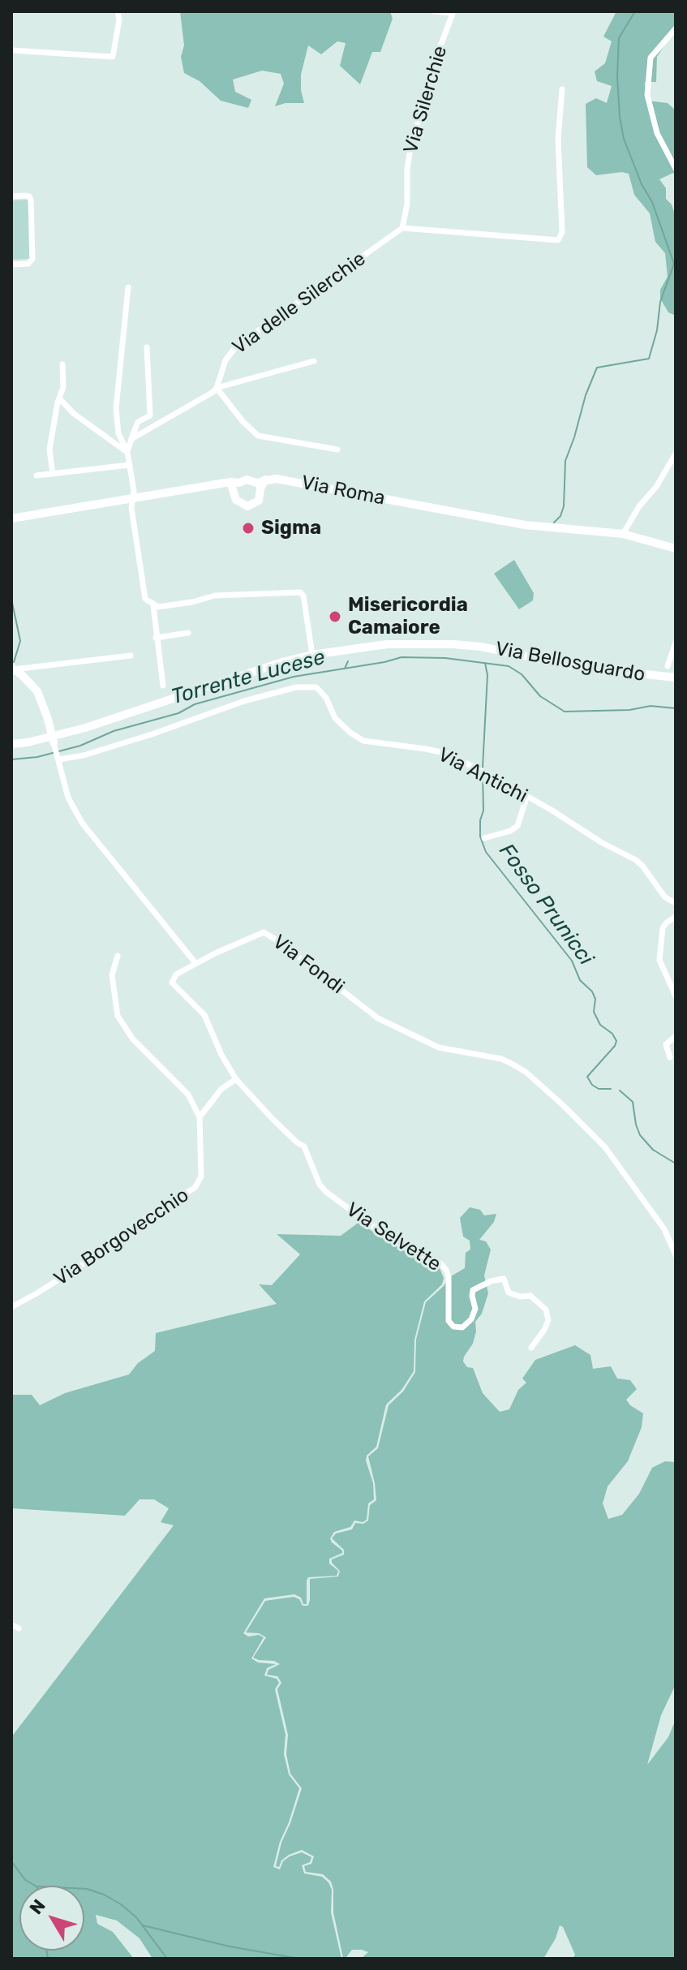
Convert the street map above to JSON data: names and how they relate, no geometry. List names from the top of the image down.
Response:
{
  "streets": {
    "street": [
      "Via Silerchie",
      "Via delle Silerchie",
      "Via Roma",
      "Via Bellosguardo",
      "Via Antichi",
      "Via Fondi",
      "Via Borgovecchio",
      "Via Selvette"
    ]
  },
  "crossings": [
    ["Via Silerchie", "Via delle Silerchie"]
  ],
  "water": ["Torrente Lucese", "Fosso Prunicci"],
  "places": ["Sigma", "Misericordia Camaiore"],
  "north": "top left"
}
